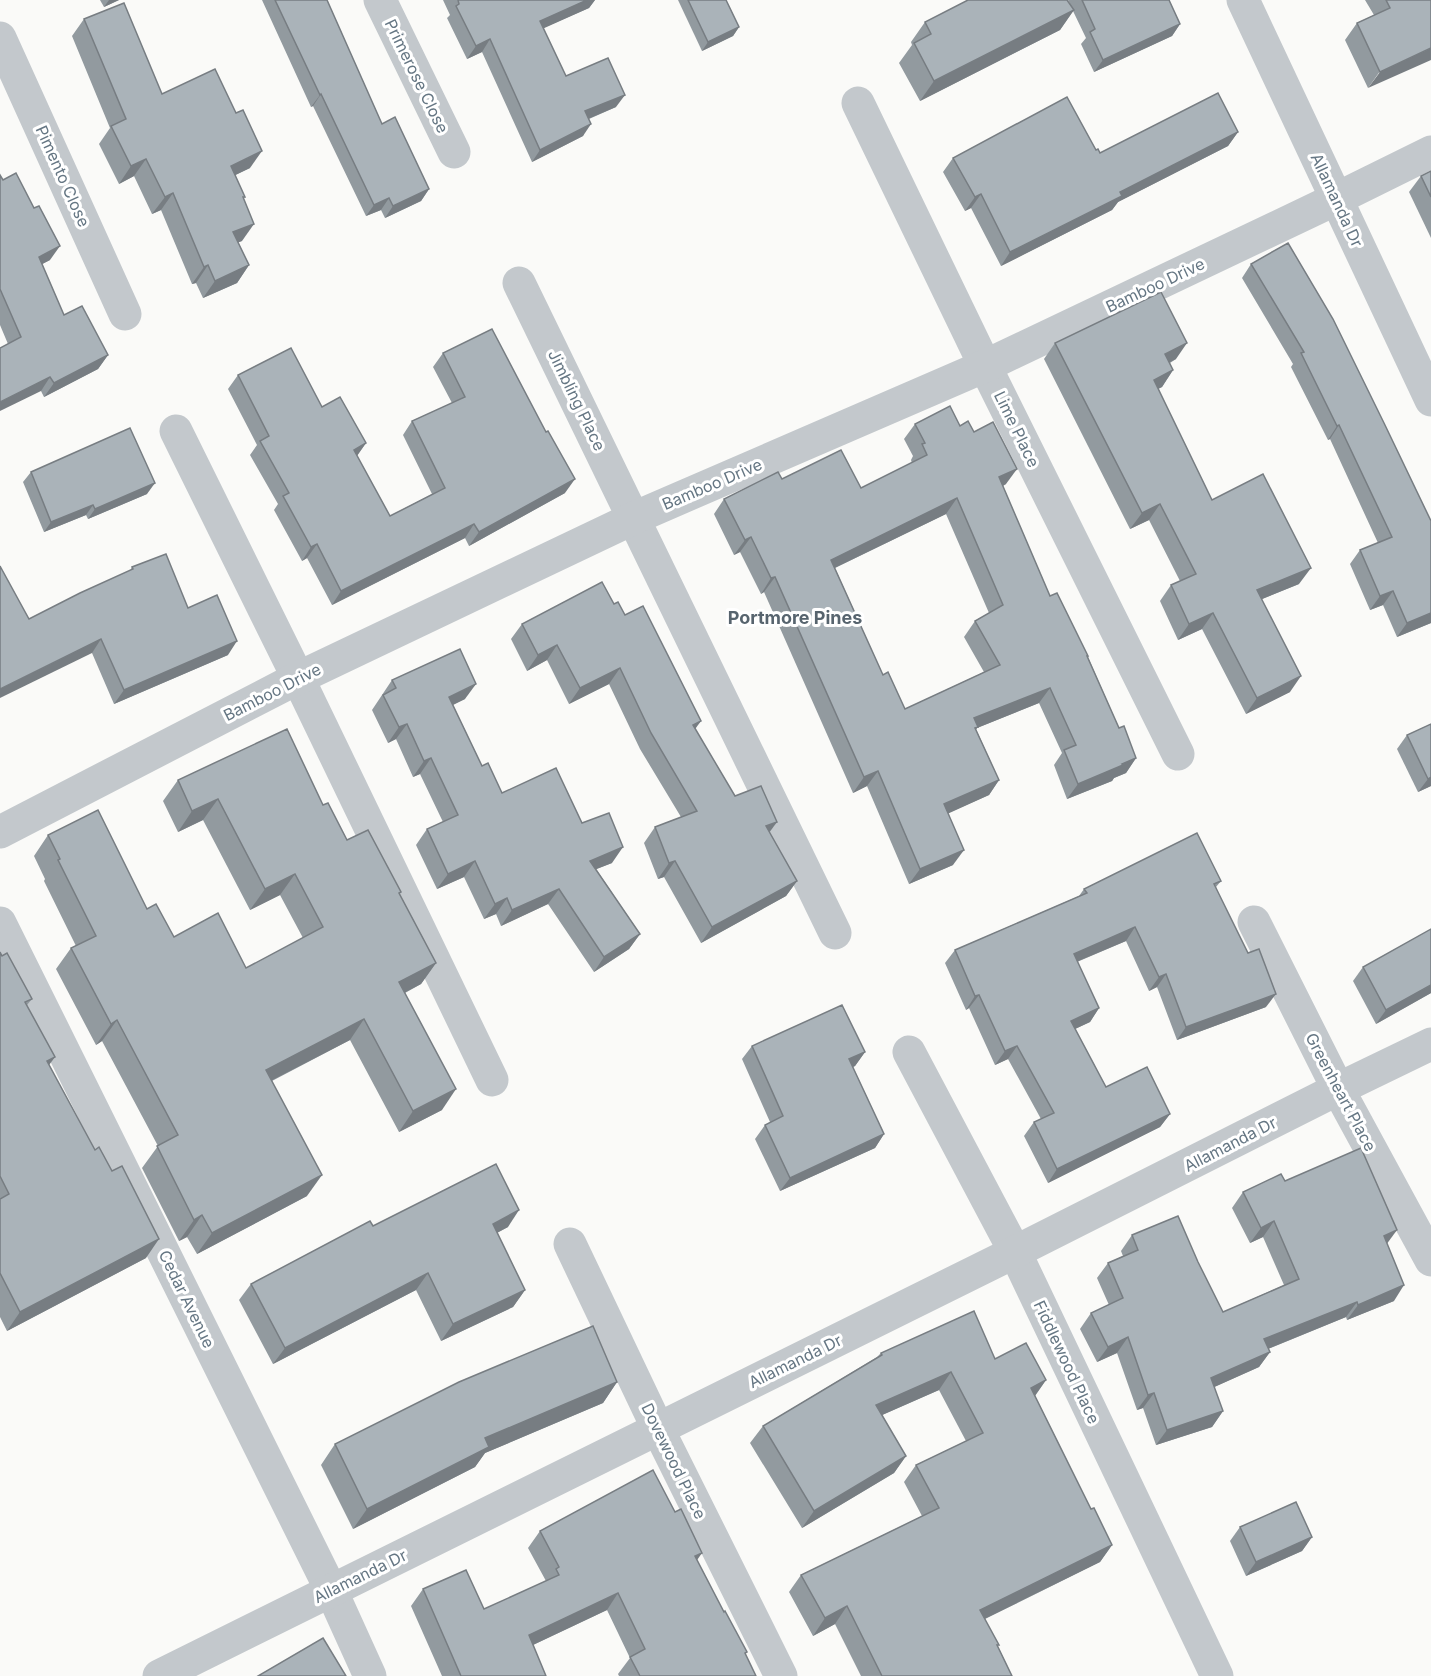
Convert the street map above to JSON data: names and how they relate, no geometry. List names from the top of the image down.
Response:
{
  "streets": {
    "street": [
      "Primerose Close",
      "Pimento Close",
      "Allamanda Dr",
      "Bamboo Drive",
      "Jimbling Place",
      "Lime Place",
      "Greenheart Place",
      "Cedar Avenue",
      "Fiddlewood Place",
      "Dovewood Place"
    ]
  },
  "crossings": [
    ["Allamanda Dr", "Bamboo Drive"],
    ["Allamanda Dr", "Greenheart Place"],
    ["Allamanda Dr", "Cedar Avenue"],
    ["Allamanda Dr", "Fiddlewood Place"],
    ["Allamanda Dr", "Dovewood Place"],
    ["Bamboo Drive", "Jimbling Place"],
    ["Bamboo Drive", "Lime Place"]
  ],
  "districts": ["Portmore Pines"]
}
